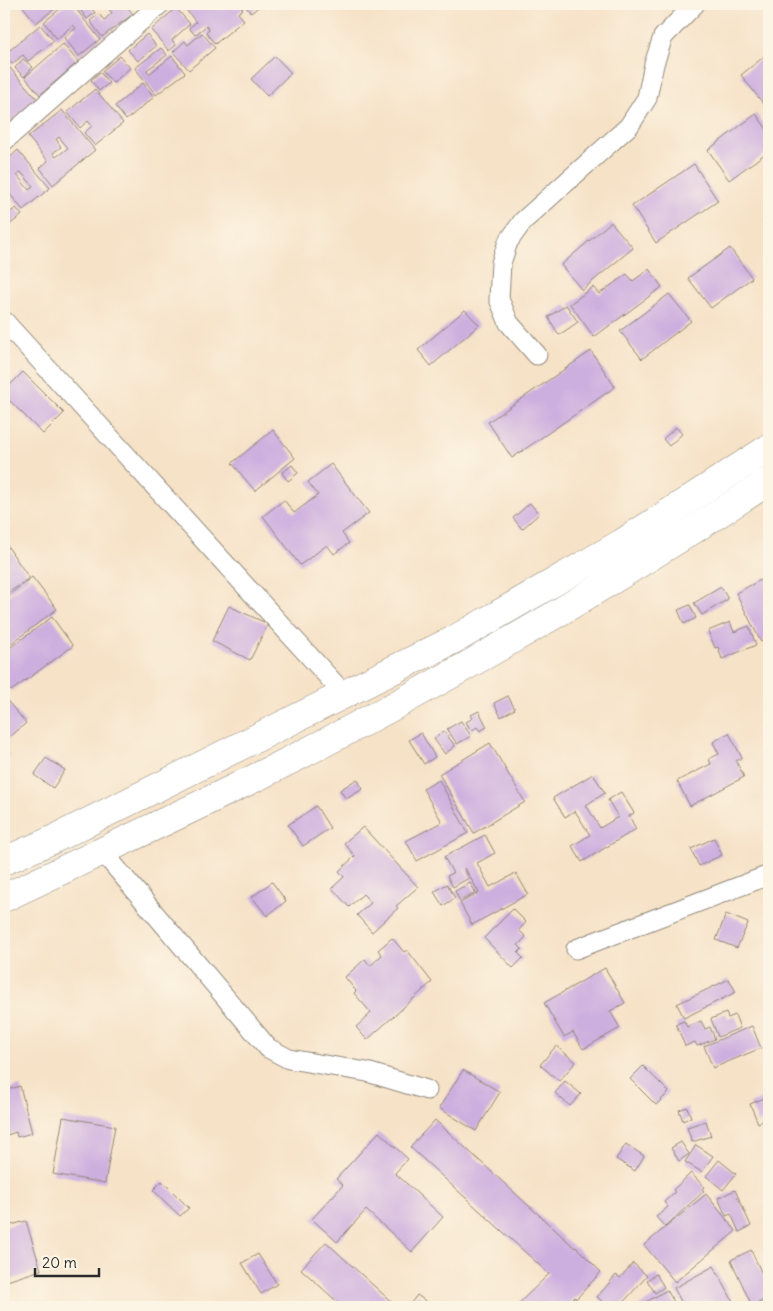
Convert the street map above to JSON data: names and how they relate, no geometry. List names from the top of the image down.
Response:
{
  "scale_bar": "20 m"
}
